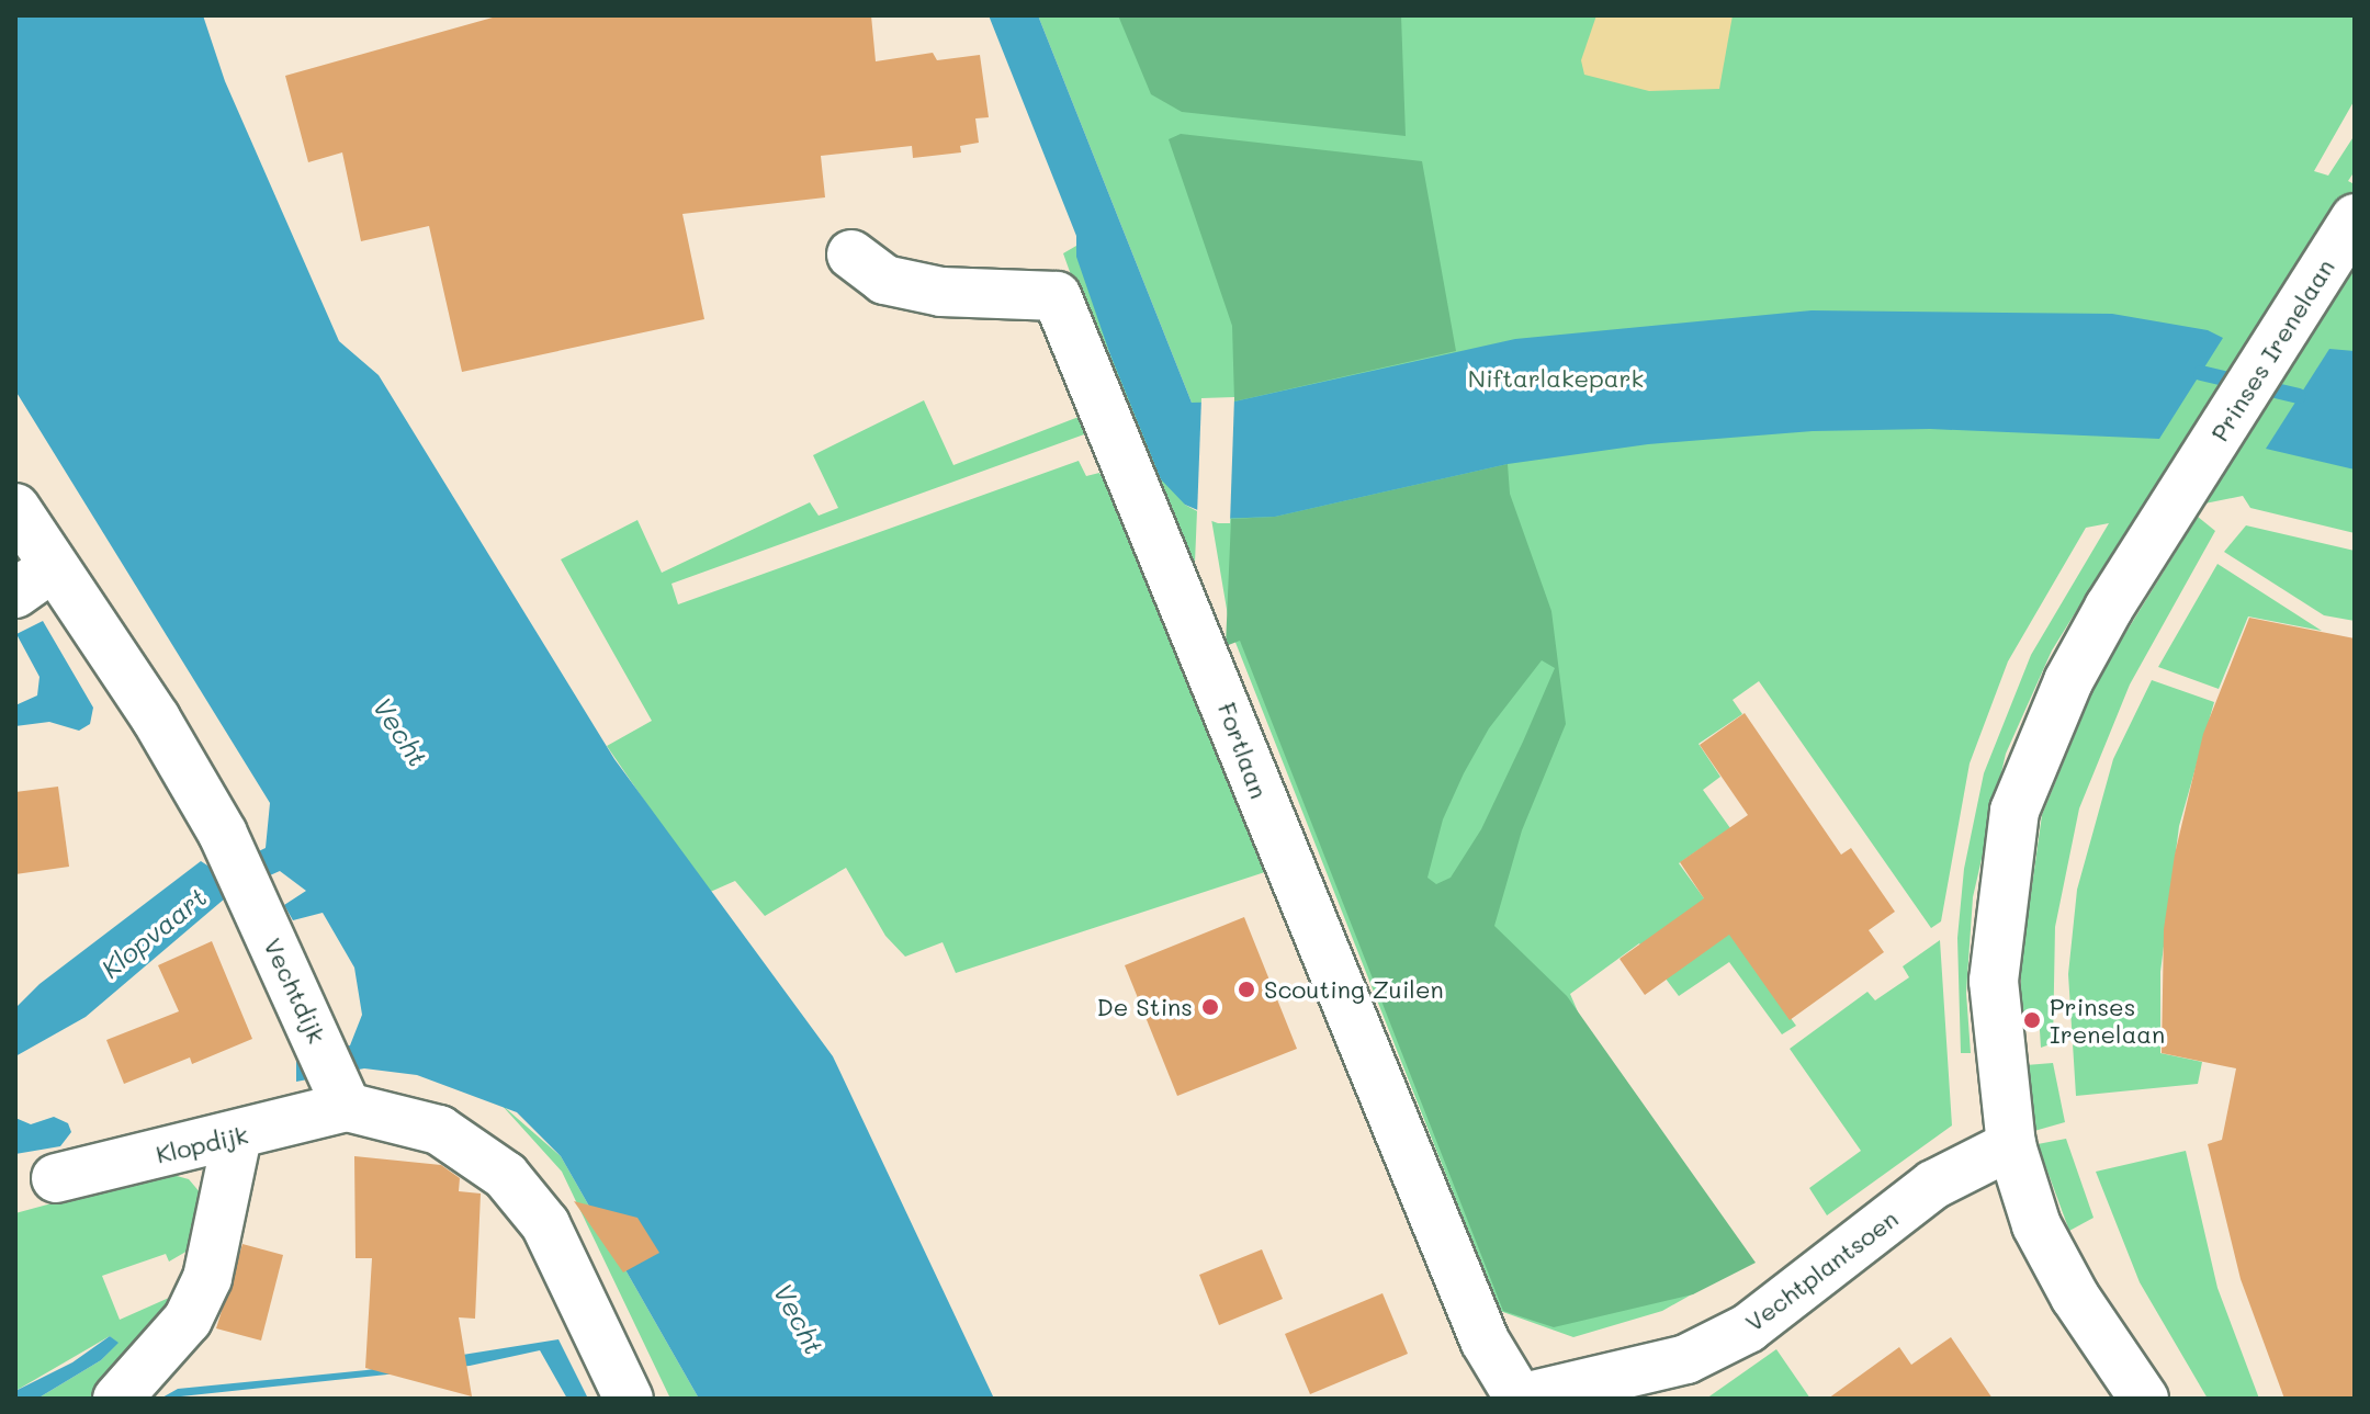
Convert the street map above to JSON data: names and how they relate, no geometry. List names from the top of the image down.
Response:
{
  "streets": {
    "street": [
      "Prinses Irenelaan",
      "Fortlaan",
      "Vechtdijk",
      "Klopdijk",
      "Vechtplantsoen"
    ]
  },
  "crossings": [
    ["Prinses Irenelaan", "Vechtplantsoen"],
    ["Fortlaan", "Vechtplantsoen"],
    ["Vechtdijk", "Klopdijk"]
  ],
  "water": ["Vecht", "Klopvaart"],
  "parks": ["Niftarlakepark"],
  "places": ["Scouting Zuilen", "De Stins", "Prinses Irenelaan"]
}
